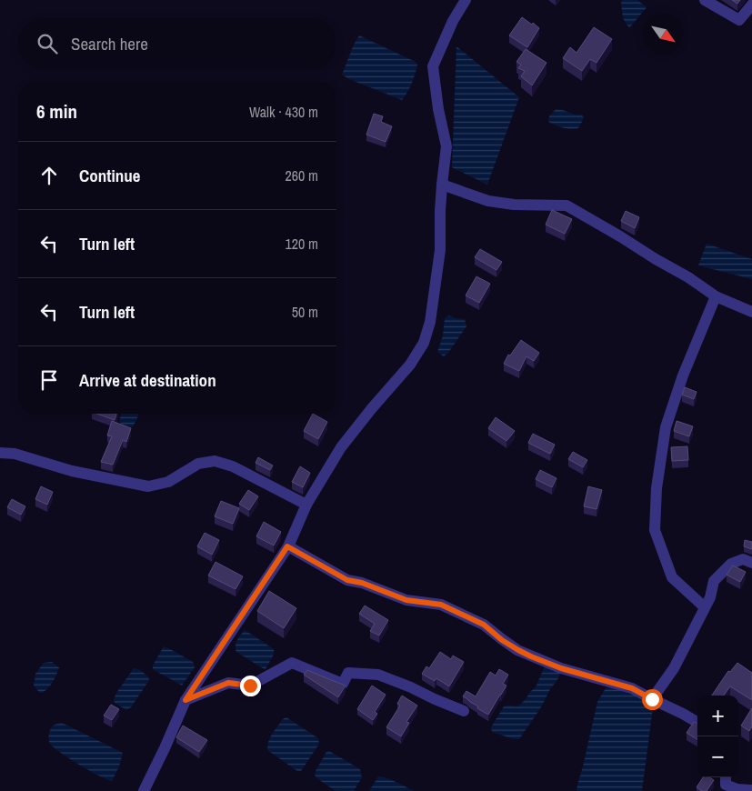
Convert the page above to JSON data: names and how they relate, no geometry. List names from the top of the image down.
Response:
{
  "north": "bottom right",
  "page": {
    "search": "Search here",
    "heading": ["6 min", "Walk · 430 m"],
    "list": [
      ["Continue", "260 m"],
      ["Turn left", "120 m"],
      ["Turn left", "50 m"],
      "Arrive at destination"
    ],
    "map_buttons": ["+", "−"]
  }
}
